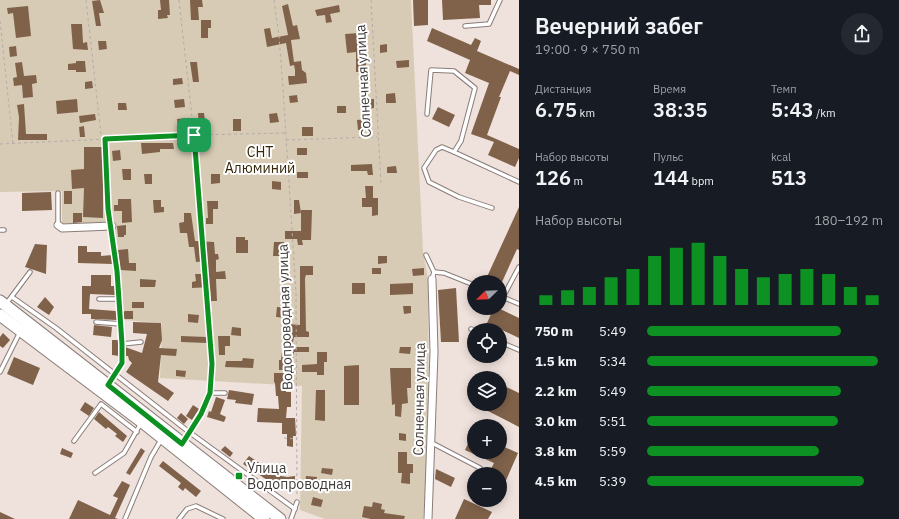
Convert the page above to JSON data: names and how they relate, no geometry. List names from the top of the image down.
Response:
{
  "streets": {
    "street": ["Солнечная улица"],
    "path": ["Водопроводная улица"]
  },
  "parks": ["СНТ Алюминий"],
  "places": {
    "transit": ["Улица Водопроводная"]
  },
  "north": "bottom left",
  "page": {
    "heading": ["Вечерний забег", "19:00 · 9 × 750 m"],
    "stats": [
      ["Дистанция", "6.75 km"],
      ["Время", "38:35"],
      ["Темп", "5:43 /km"],
      ["Набор высоты", "126 m"],
      ["Пульс", "144 bpm"],
      ["kcal", "513"]
    ],
    "chart": ["Набор высоты", "180–192 m"],
    "map_buttons": ["+", "−"],
    "list": [
      {
        "name": "750 m",
        "note": "5:49"
      },
      {
        "name": "1.5 km",
        "note": "5:34"
      },
      {
        "name": "2.2 km",
        "note": "5:49"
      },
      {
        "name": "3.0 km",
        "note": "5:51"
      },
      {
        "name": "3.8 km",
        "note": "5:59"
      },
      {
        "name": "4.5 km",
        "note": "5:39"
      }
    ]
  }
}
